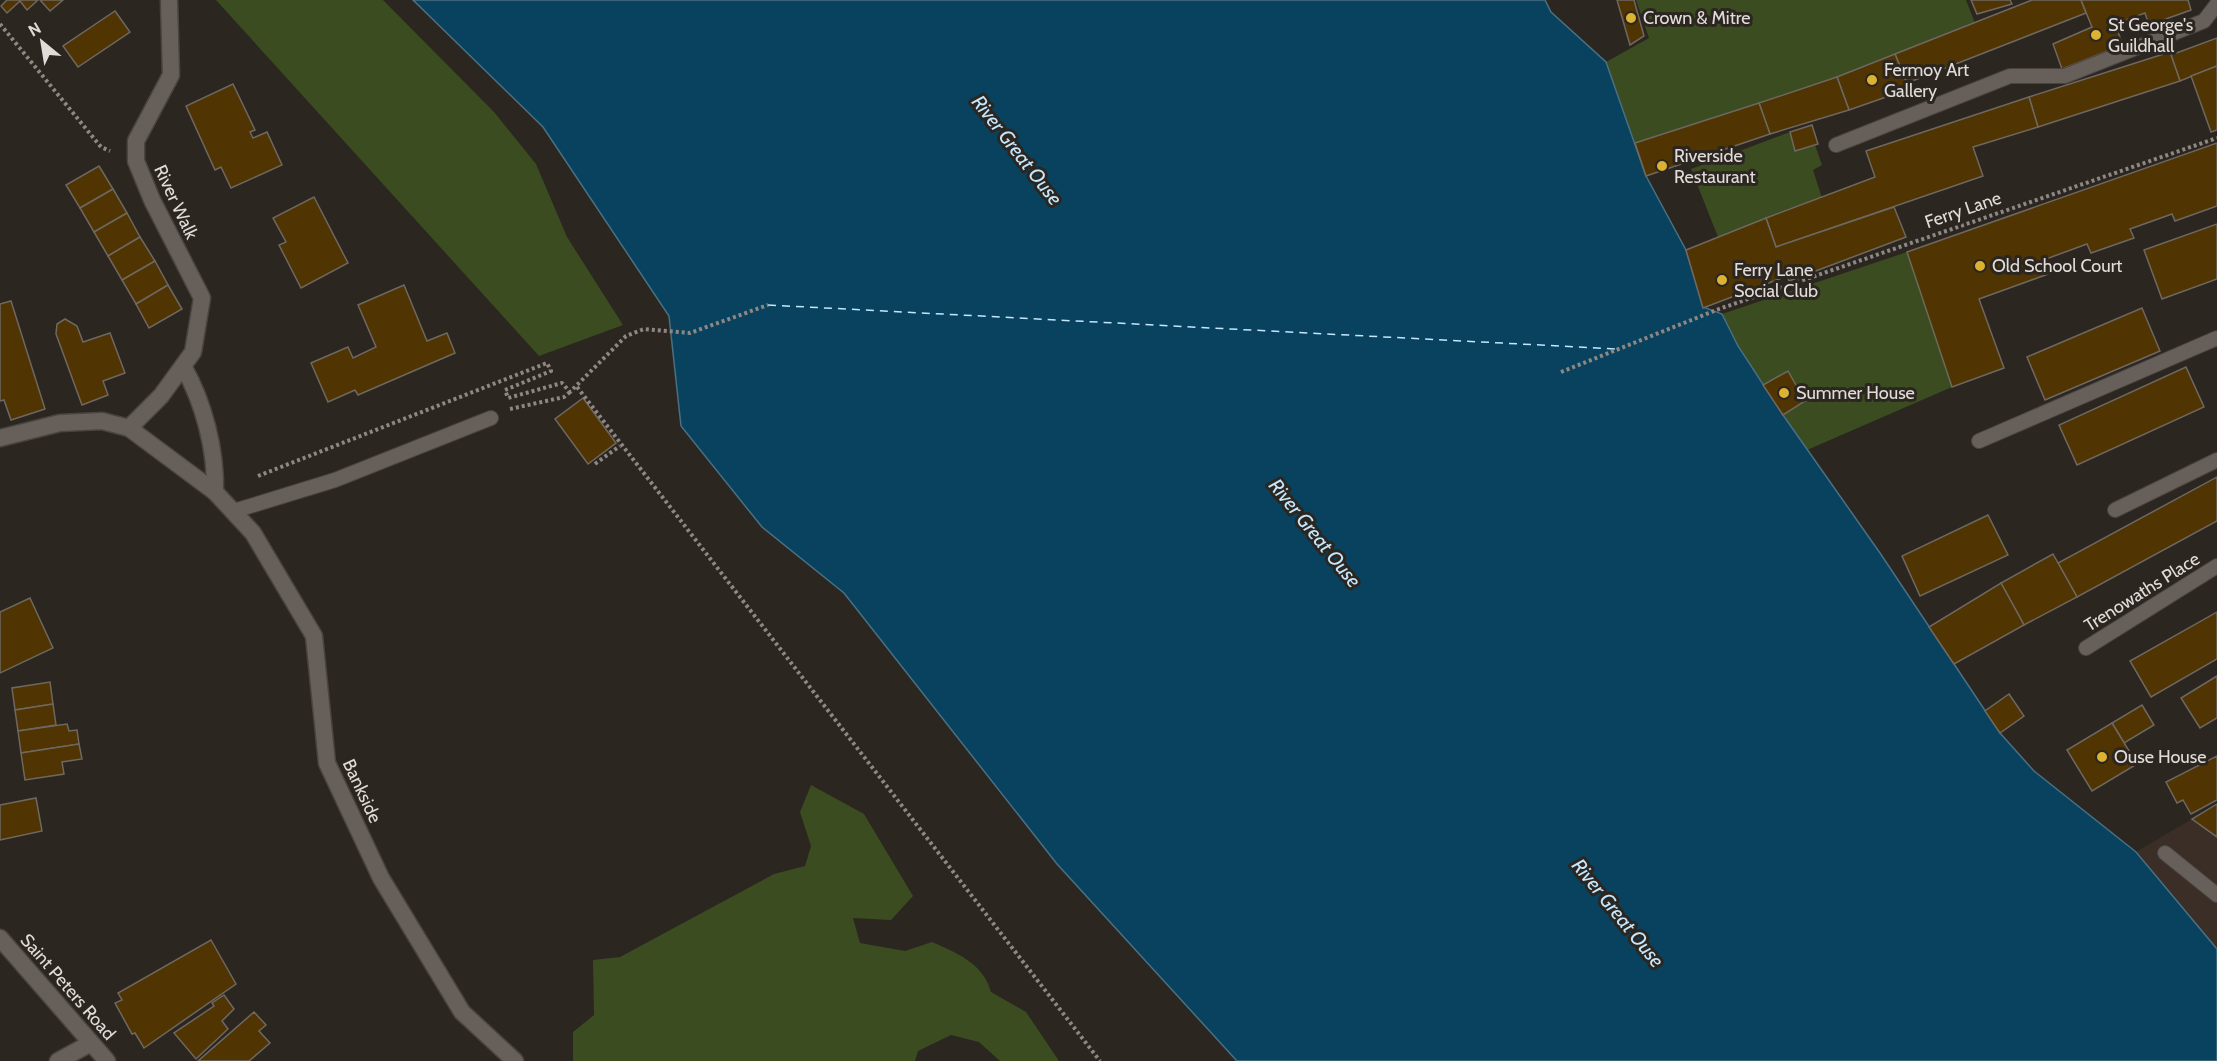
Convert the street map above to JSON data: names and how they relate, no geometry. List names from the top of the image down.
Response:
{
  "streets": {
    "street": ["River Walk", "Bankside", "Saint Peters Road"],
    "lane": ["Trenowaths Place"],
    "path": ["Ferry Lane"]
  },
  "water": ["River Great Ouse"],
  "places": [
    "Crown & Mitre",
    "St George's Guildhall",
    "Fermoy Art Gallery",
    "Riverside Restaurant",
    "Old School Court",
    "Ferry Lane Social Club",
    "Summer House",
    "Ouse House"
  ],
  "north": "top left"
}
